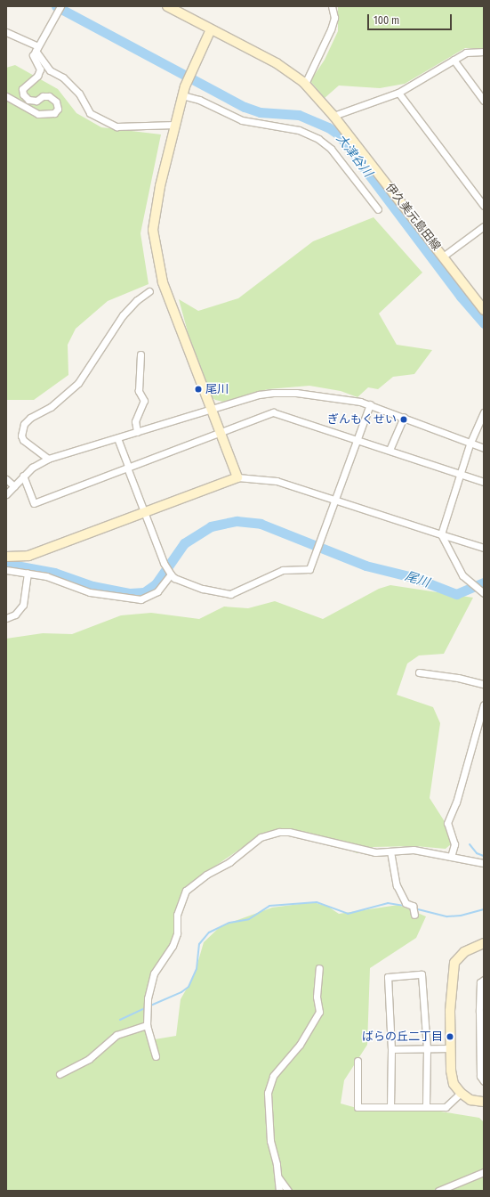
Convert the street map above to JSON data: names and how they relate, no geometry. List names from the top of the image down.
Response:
{
  "streets": {
    "street": ["伊久美元島田線"]
  },
  "water": ["大津谷川", "尾川"],
  "places": ["尾川", "ぎんもくせい", "ばらの丘二丁目"],
  "scale_bar": "100 m"
}
